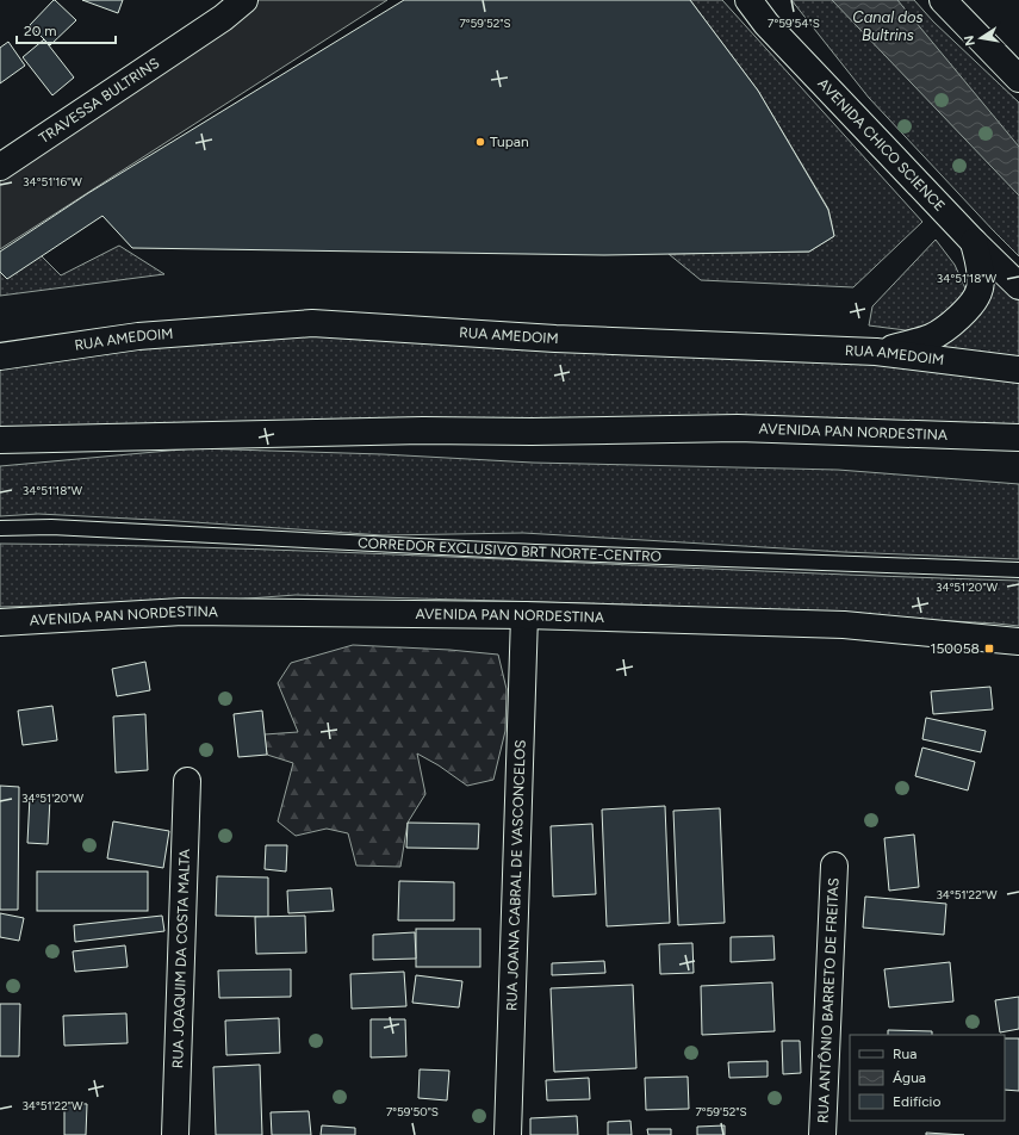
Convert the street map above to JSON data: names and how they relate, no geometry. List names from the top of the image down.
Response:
{
  "streets": {
    "main road": [
      "TRAVESSA BULTRINS",
      "AVENIDA CHICO SCIENCE",
      "RUA AMEDOIM",
      "AVENIDA PAN NORDESTINA",
      "RUA JOANA CABRAL DE VASCONCELOS",
      "RUA JOAQUIM DA COSTA MALTA",
      "RUA ANTÔNIO BARRETO DE FREITAS"
    ],
    "lane": ["CORREDOR EXCLUSIVO BRT NORTE-CENTRO"]
  },
  "crossings": [
    ["AVENIDA PAN NORDESTINA", "RUA JOANA CABRAL DE VASCONCELOS"]
  ],
  "water": ["Canal dos Bultrins"],
  "places": {
    "other": ["Tupan"],
    "transit": ["150058"]
  },
  "legend": ["Rua", "Água", "Edifício"],
  "scale_bar": "20 m",
  "north": "left",
  "coordinates": [
    "7°59'52\"S",
    "7°59'54\"S",
    "34°51'16\"W",
    "34°51'18\"W",
    "34°51'20\"W",
    "34°51'22\"W",
    "7°59'50\"S"
  ]
}
